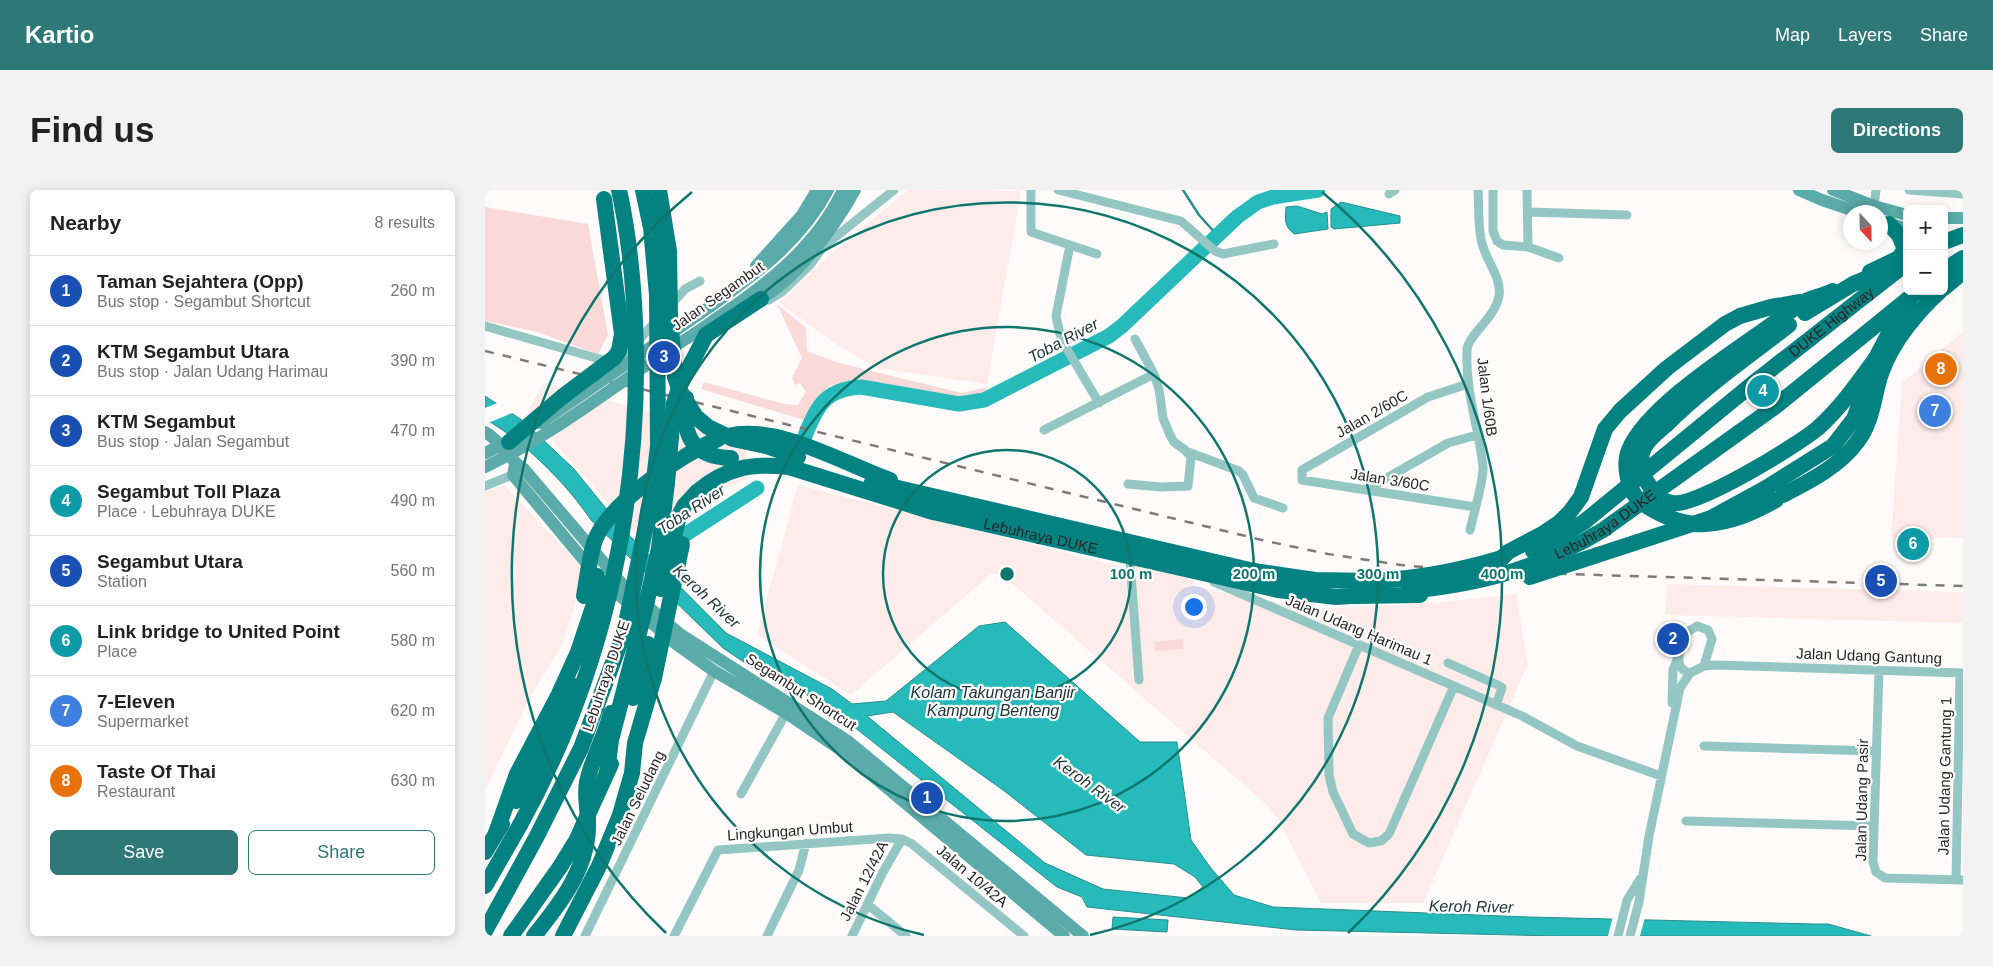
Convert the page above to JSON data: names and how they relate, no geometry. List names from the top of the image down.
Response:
{
  "streets": {
    "highway": ["DUKE Highway", "Lebuhraya DUKE"],
    "main road": ["Jalan Segambut", "Segambut Shortcut"],
    "street": [
      "Jalan 1/60B",
      "Jalan 2/60C",
      "Jalan 3/60C",
      "Jalan Udang Harimau 1",
      "Jalan Udang Gantung",
      "Jalan Udang Gantung 1",
      "Jalan Seludang",
      "Jalan Udang Pasir",
      "Lingkungan Umbut",
      "Jalan 10/42A",
      "Jalan 12/42A"
    ]
  },
  "crossings": [
    ["DUKE Highway", "Lebuhraya DUKE"],
    ["Jalan 1/60B", "Jalan 2/60C"],
    ["Jalan 1/60B", "Jalan 3/60C"],
    ["Jalan 2/60C", "Jalan 3/60C"],
    ["Jalan Udang Gantung", "Jalan Udang Gantung 1"],
    ["Jalan Udang Gantung", "Jalan Udang Pasir"],
    ["Segambut Shortcut", "Jalan Seludang"],
    ["Jalan Udang Gantung 1", "Jalan Udang Pasir"],
    ["Lingkungan Umbut", "Jalan 10/42A"],
    ["Lingkungan Umbut", "Jalan 12/42A"],
    ["Jalan 10/42A", "Jalan 12/42A"]
  ],
  "water": ["Toba River", "Keroh River", "Kolam Takungan Banjir Kampung Benteng"],
  "north": "bottom",
  "page": {
    "header": "Kartio",
    "nav": ["Map", "Layers", "Share"],
    "buttons": [
      "Directions",
      ["Save", "Share"]
    ],
    "title": "Find us",
    "heading": ["Nearby", "8 results"],
    "map_buttons": ["+", "−"],
    "list": [
      {
        "mark": "1",
        "name": "Taman Sejahtera (Opp)",
        "note": "Bus stop · Segambut Shortcut",
        "value": "260 m"
      },
      {
        "mark": "2",
        "name": "KTM Segambut Utara",
        "note": "Bus stop · Jalan Udang Harimau",
        "value": "390 m"
      },
      {
        "mark": "3",
        "name": "KTM Segambut",
        "note": "Bus stop · Jalan Segambut",
        "value": "470 m"
      },
      {
        "mark": "4",
        "name": "Segambut Toll Plaza",
        "note": "Place · Lebuhraya DUKE",
        "value": "490 m"
      },
      {
        "mark": "5",
        "name": "Segambut Utara",
        "note": "Station",
        "value": "560 m"
      },
      {
        "mark": "6",
        "name": "Link bridge to United Point",
        "note": "Place",
        "value": "580 m"
      },
      {
        "mark": "7",
        "name": "7-Eleven",
        "note": "Supermarket",
        "value": "620 m"
      },
      {
        "mark": "8",
        "name": "Taste Of Thai",
        "note": "Restaurant",
        "value": "630 m"
      }
    ],
    "pins": [
      "3",
      "8",
      "4",
      "7",
      "6",
      "5",
      "2",
      "1"
    ]
  },
  "rings": [
    "100 m",
    "200 m",
    "300 m",
    "400 m"
  ]
}
